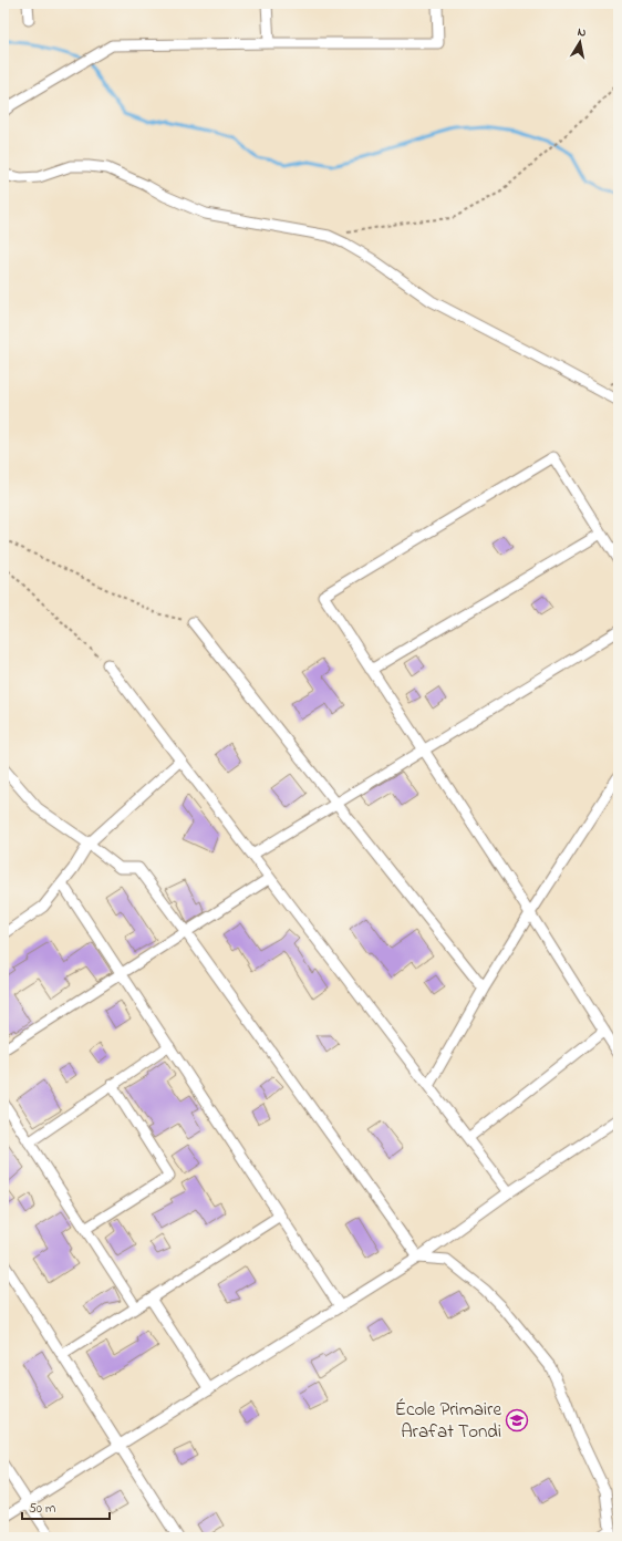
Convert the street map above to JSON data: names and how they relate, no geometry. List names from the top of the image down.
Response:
{
  "places": {
    "school or university": ["École Primaire Arafat Tondi"]
  },
  "scale_bar": "50 m",
  "north": "top"
}
